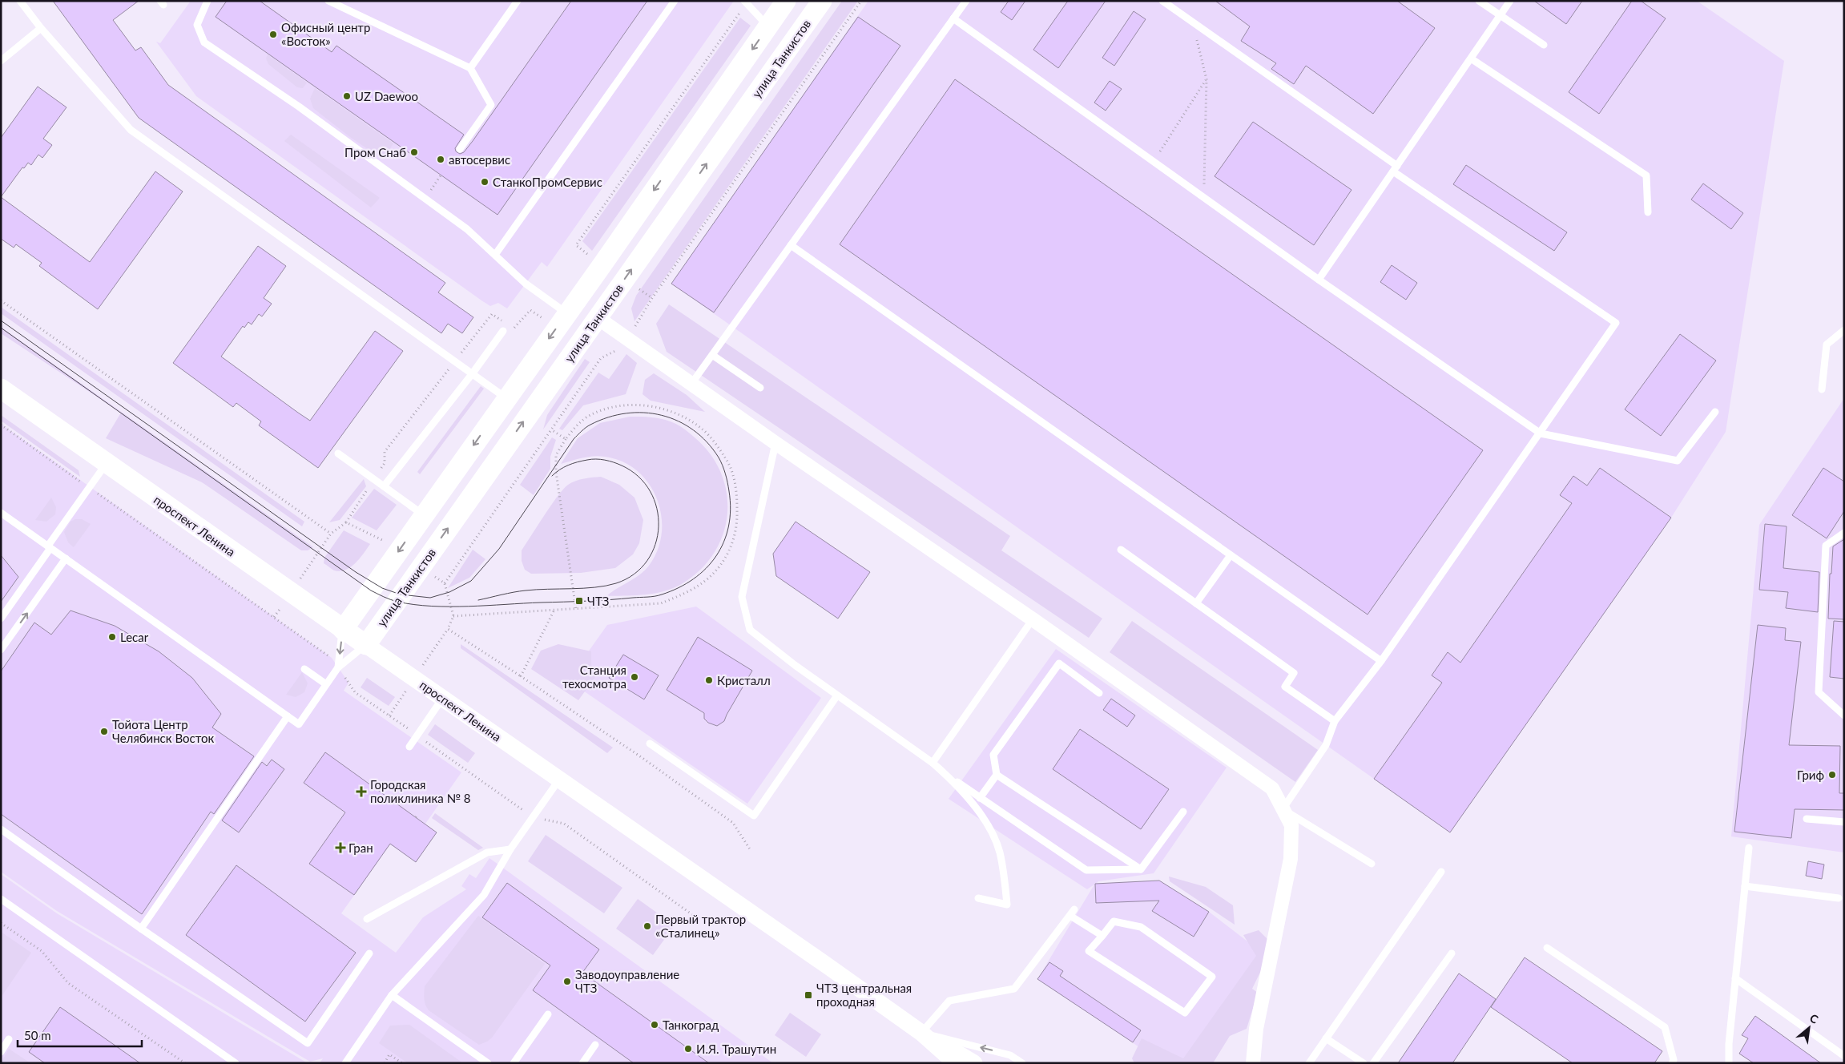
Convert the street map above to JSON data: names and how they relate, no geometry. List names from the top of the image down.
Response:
{
  "streets": {
    "main road": ["улица Танкистов", "проспект Ленина"]
  },
  "crossings": [
    ["улица Танкистов", "проспект Ленина"]
  ],
  "places": {
    "other": [
      "Офисный центр «Восток»",
      "UZ Daewoo",
      "Пром Снаб",
      "автосервис",
      "СтанкоПромСервис",
      "Lecar",
      "Станция техосмотра",
      "Кристалл",
      "Тойота Центр Челябинск Восток",
      "Гриф",
      "Первый трактор «Сталинец»",
      "Заводоуправление ЧТЗ",
      "Танкоград",
      "И.Я. Трашутин"
    ],
    "transit": ["ЧТЗ", "ЧТЗ центральная проходная"],
    "health": ["Городская поликлиника № 8", "Гран"]
  },
  "scale_bar": "50 m",
  "north": "top right"
}
